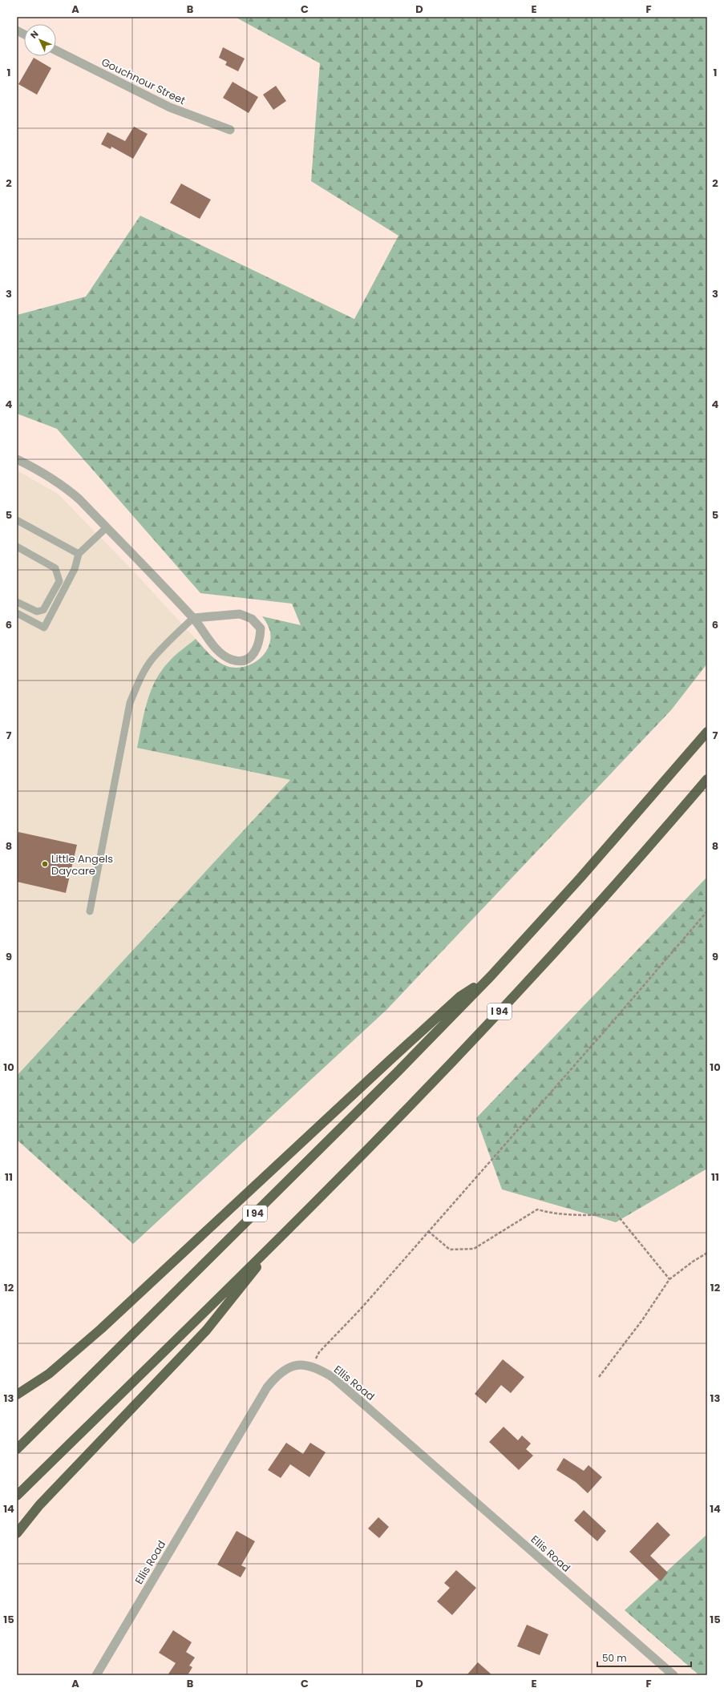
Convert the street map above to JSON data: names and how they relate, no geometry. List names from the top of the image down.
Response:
{
  "streets": {
    "highway": ["I 94"],
    "street": ["Gouchnour Street", "Ellis Road"]
  },
  "places": ["Little Angels Daycare"],
  "scale_bar": "50 m",
  "north": "top left",
  "grid": {
    "columns": [
      "A",
      "B",
      "C",
      "D",
      "E",
      "F"
    ],
    "rows": [
      "1",
      "2",
      "3",
      "4",
      "5",
      "6",
      "7",
      "8",
      "9",
      "10",
      "11",
      "12",
      "13",
      "14",
      "15"
    ]
  }
}
